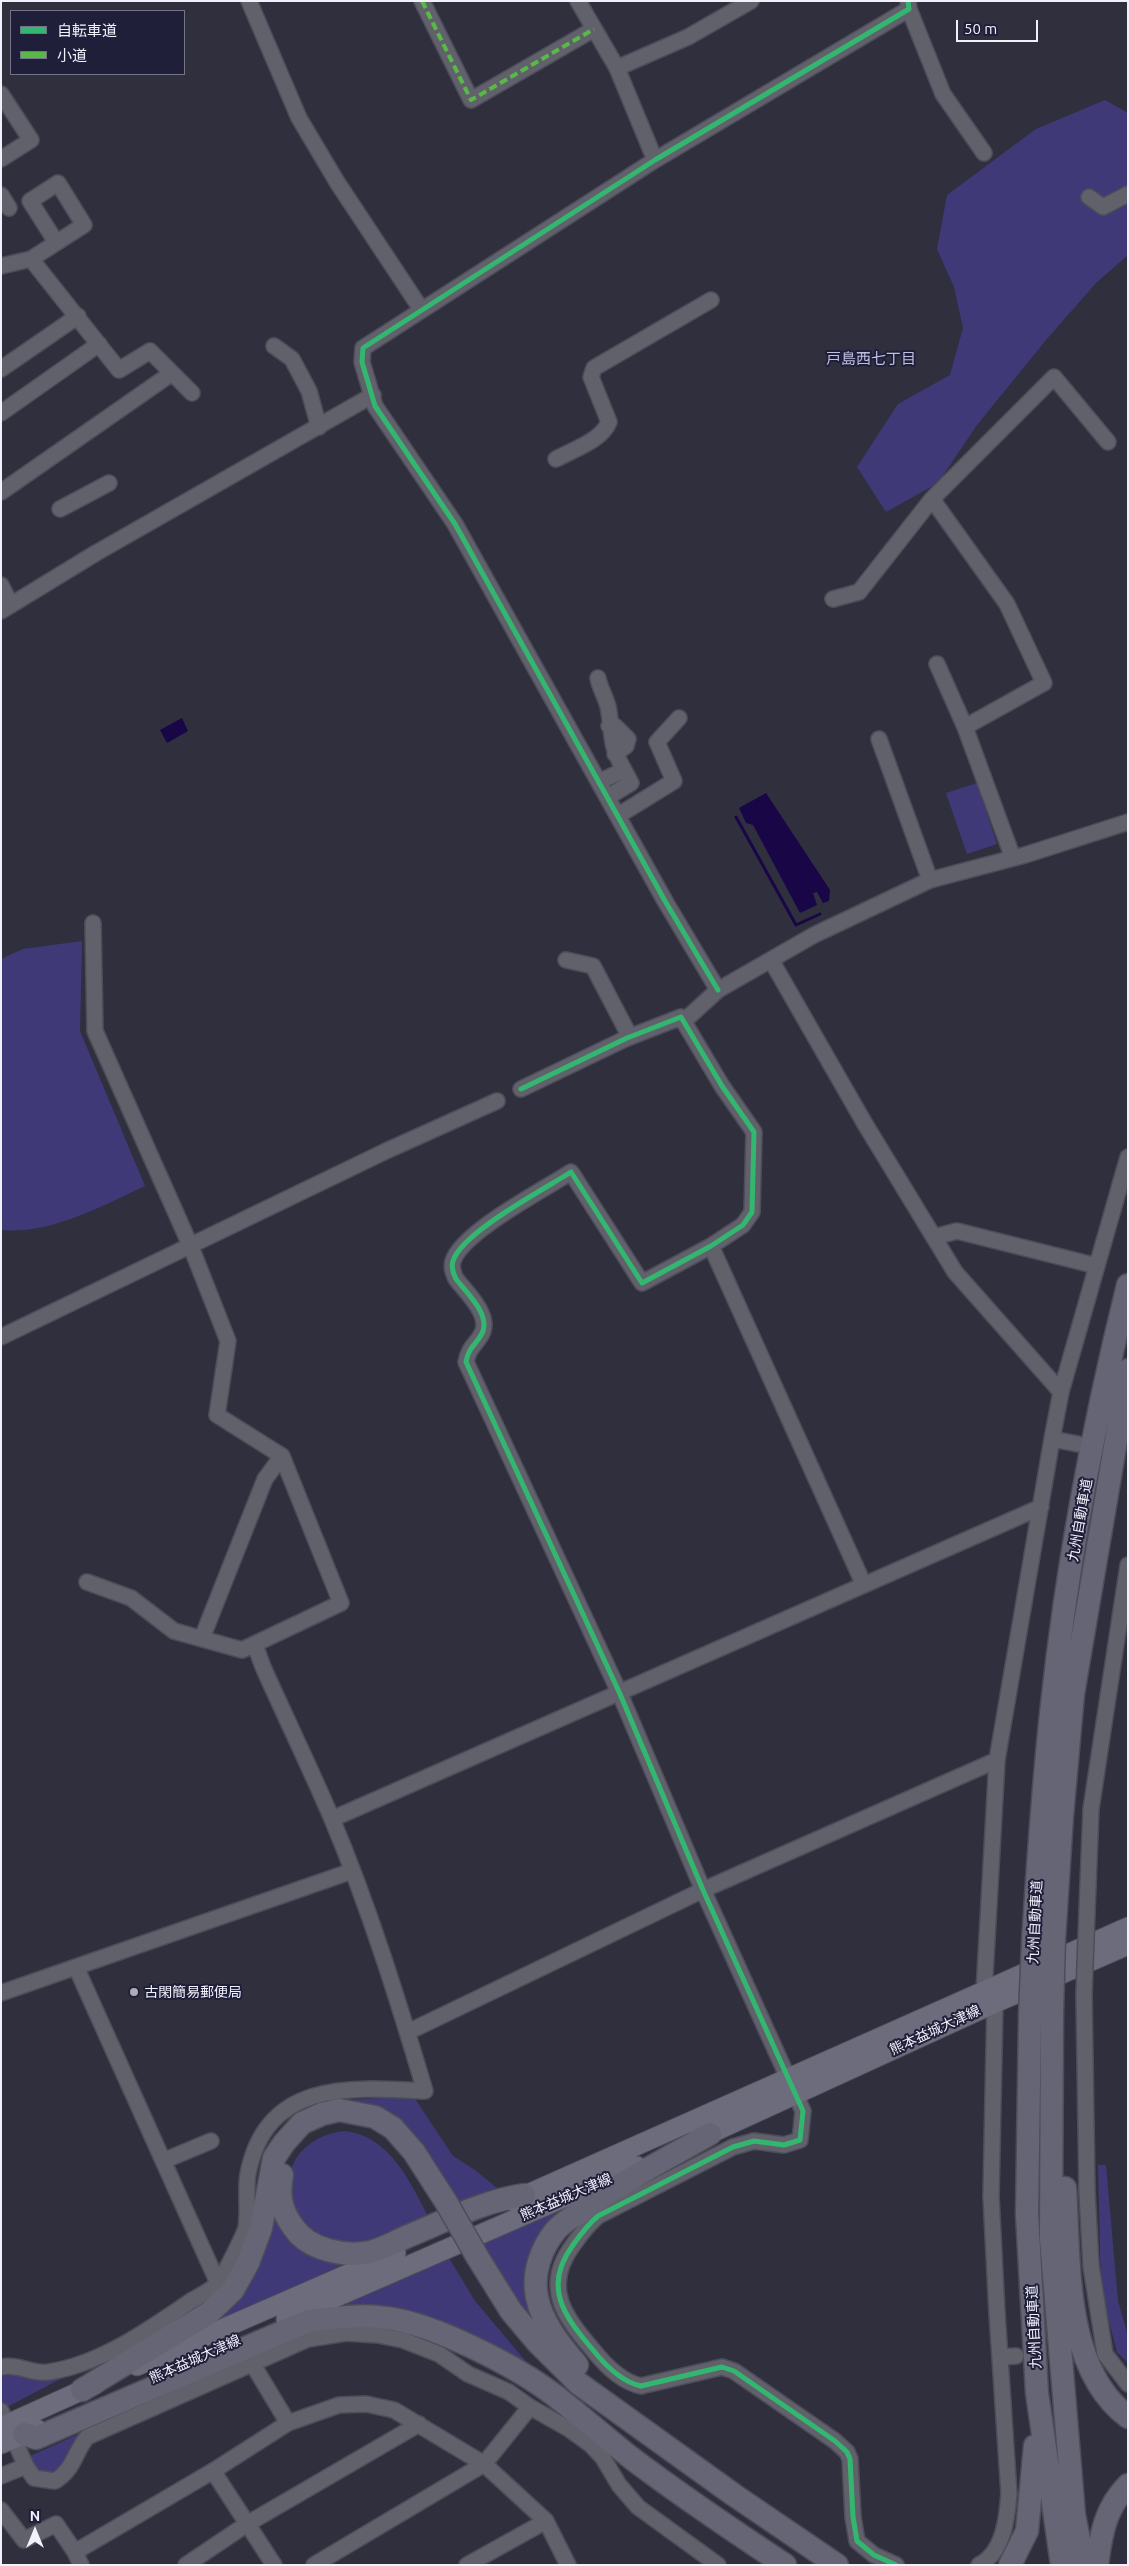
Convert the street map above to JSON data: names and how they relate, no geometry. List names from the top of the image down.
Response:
{
  "streets": {
    "highway": ["九州自動車道"],
    "main road": ["熊本益城大津線"]
  },
  "districts": ["戸島西七丁目"],
  "places": ["古閑簡易郵便局"],
  "legend": ["自転車道", "小道"],
  "scale_bar": "50 m",
  "north": "top"
}
